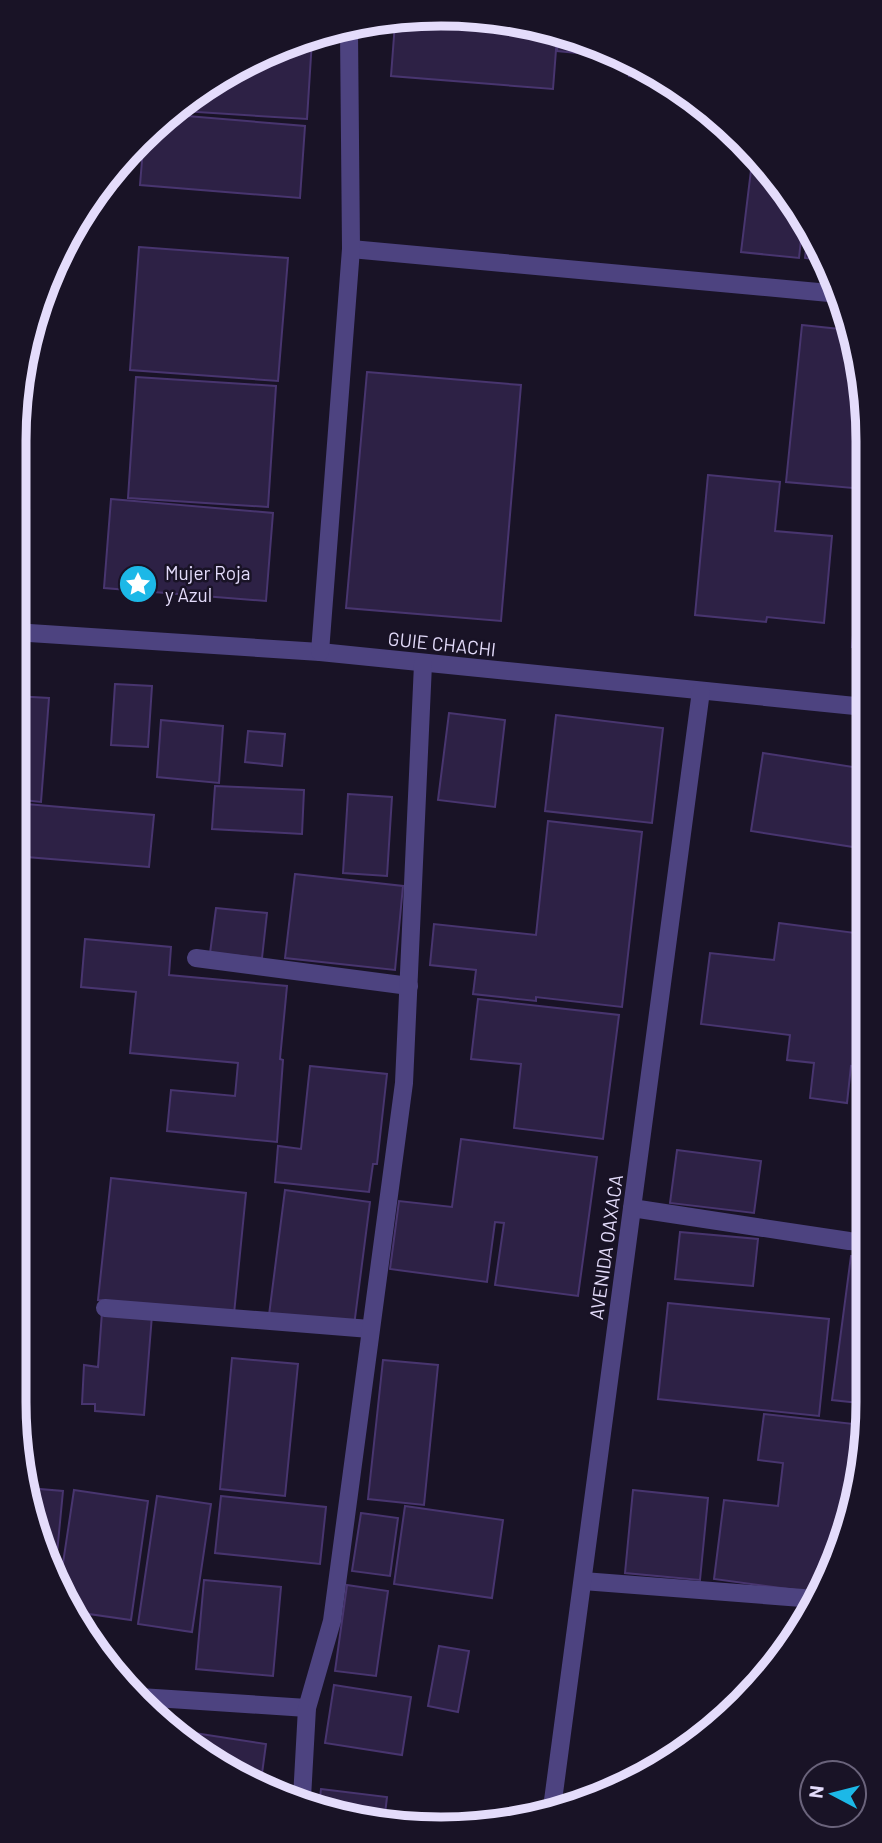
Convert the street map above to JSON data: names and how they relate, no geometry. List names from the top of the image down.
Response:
{
  "streets": {
    "street": ["GUIE CHACHI", "AVENIDA OAXACA"]
  },
  "crossings": [
    ["GUIE CHACHI", "AVENIDA OAXACA"]
  ],
  "places": {
    "place": ["Mujer Roja y Azul"]
  },
  "north": "left"
}
